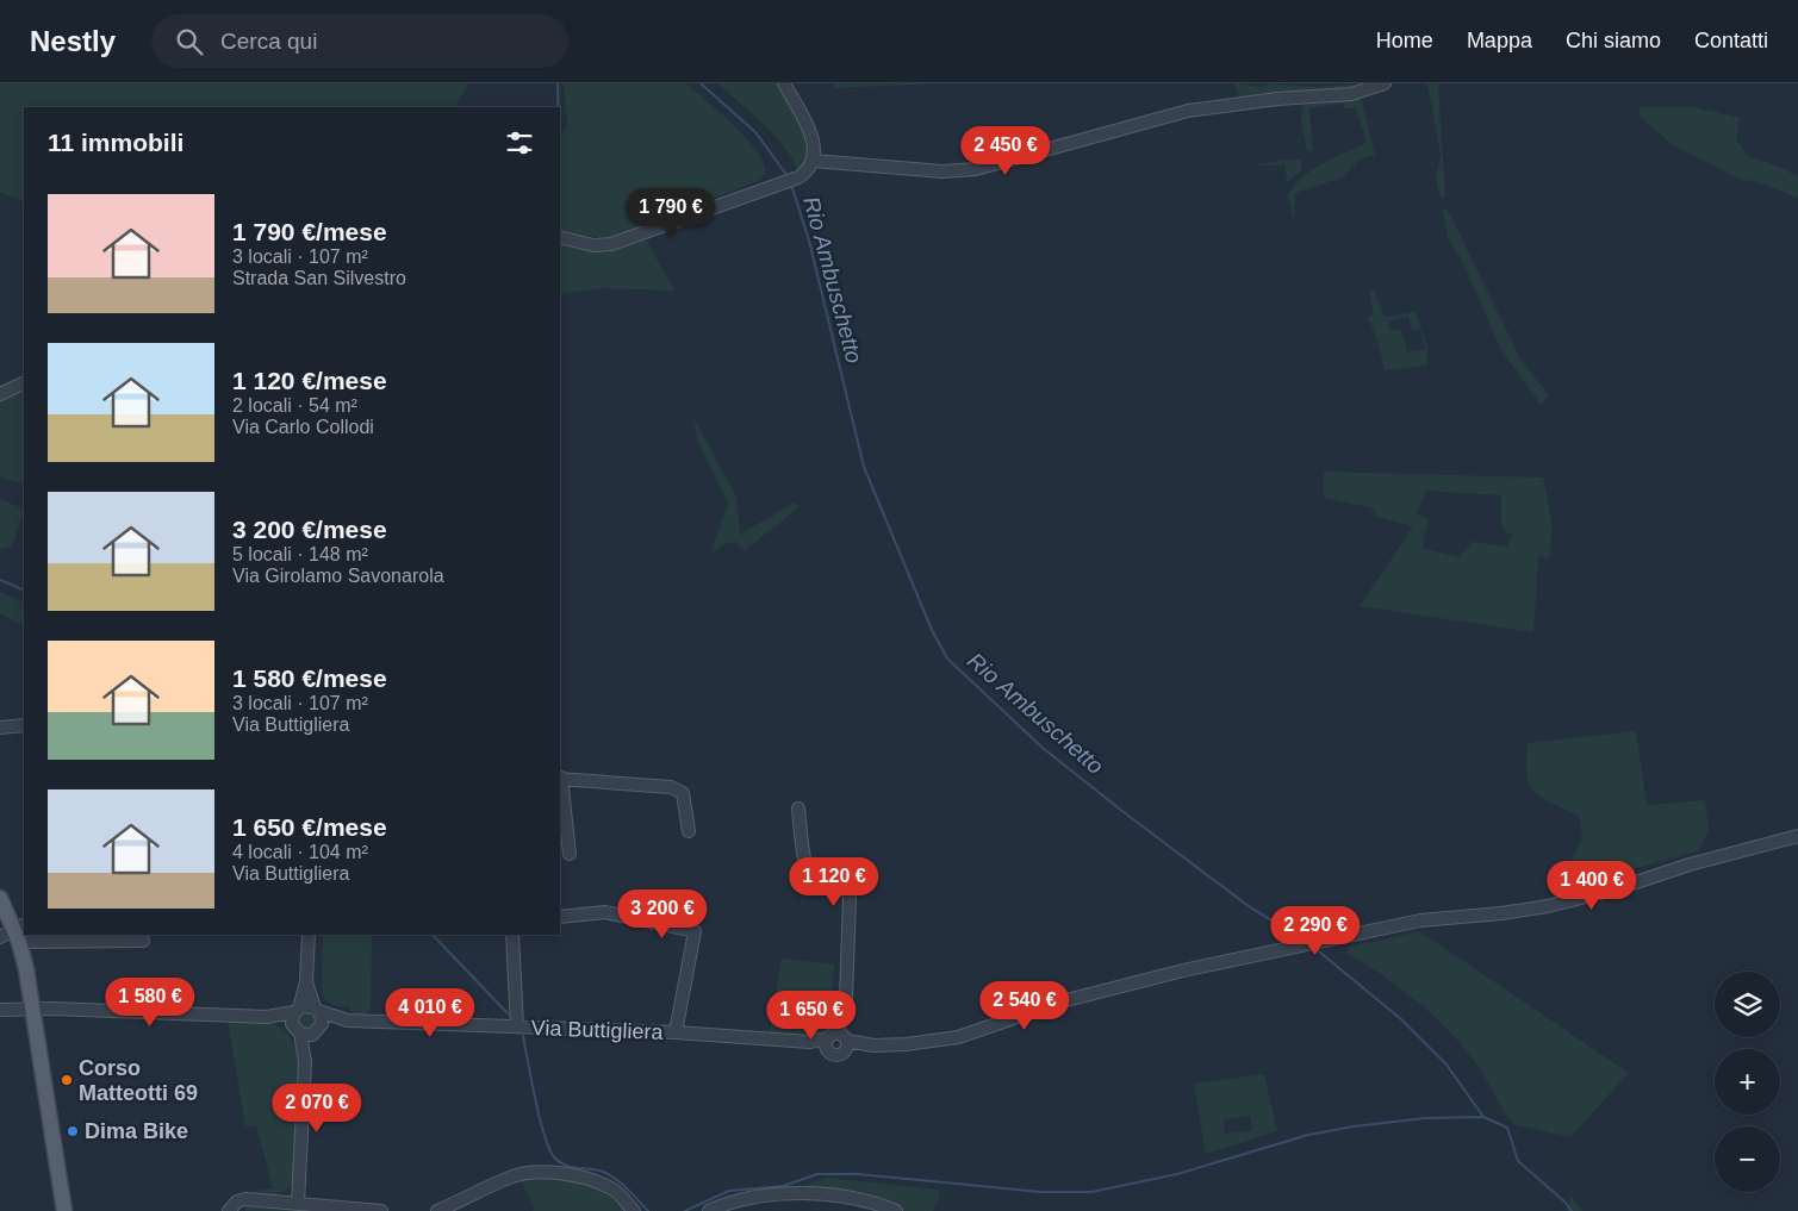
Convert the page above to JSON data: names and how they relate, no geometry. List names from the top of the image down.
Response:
{
  "streets": {
    "street": ["Via Buttigliera"]
  },
  "water": ["Rio Ambuschetto"],
  "places": ["Corso Matteotti 69", "Dima Bike"],
  "page": {
    "header": "Nestly",
    "search": "Cerca qui",
    "nav": [
      "Home",
      "Mappa",
      "Chi siamo",
      "Contatti"
    ],
    "heading": "11 immobili",
    "price": [
      "2 450 €",
      "1 790 €",
      "1 120 €",
      "1 400 €",
      "3 200 €",
      "2 290 €",
      "1 580 €",
      "2 540 €",
      "4 010 €",
      "1 650 €",
      "2 070 €"
    ],
    "list": [
      {
        "name": "1 790 €/mese",
        "note": "3 locali · 107 m² · Strada San Silvestro"
      },
      {
        "name": "1 120 €/mese",
        "note": "2 locali · 54 m² · Via Carlo Collodi"
      },
      {
        "name": "3 200 €/mese",
        "note": "5 locali · 148 m² · Via Girolamo Savonarola"
      },
      {
        "name": "1 580 €/mese",
        "note": "3 locali · 107 m² · Via Buttigliera"
      },
      {
        "name": "1 650 €/mese",
        "note": "4 locali · 104 m² · Via Buttigliera"
      }
    ],
    "map_buttons": ["+", "−"]
  }
}
